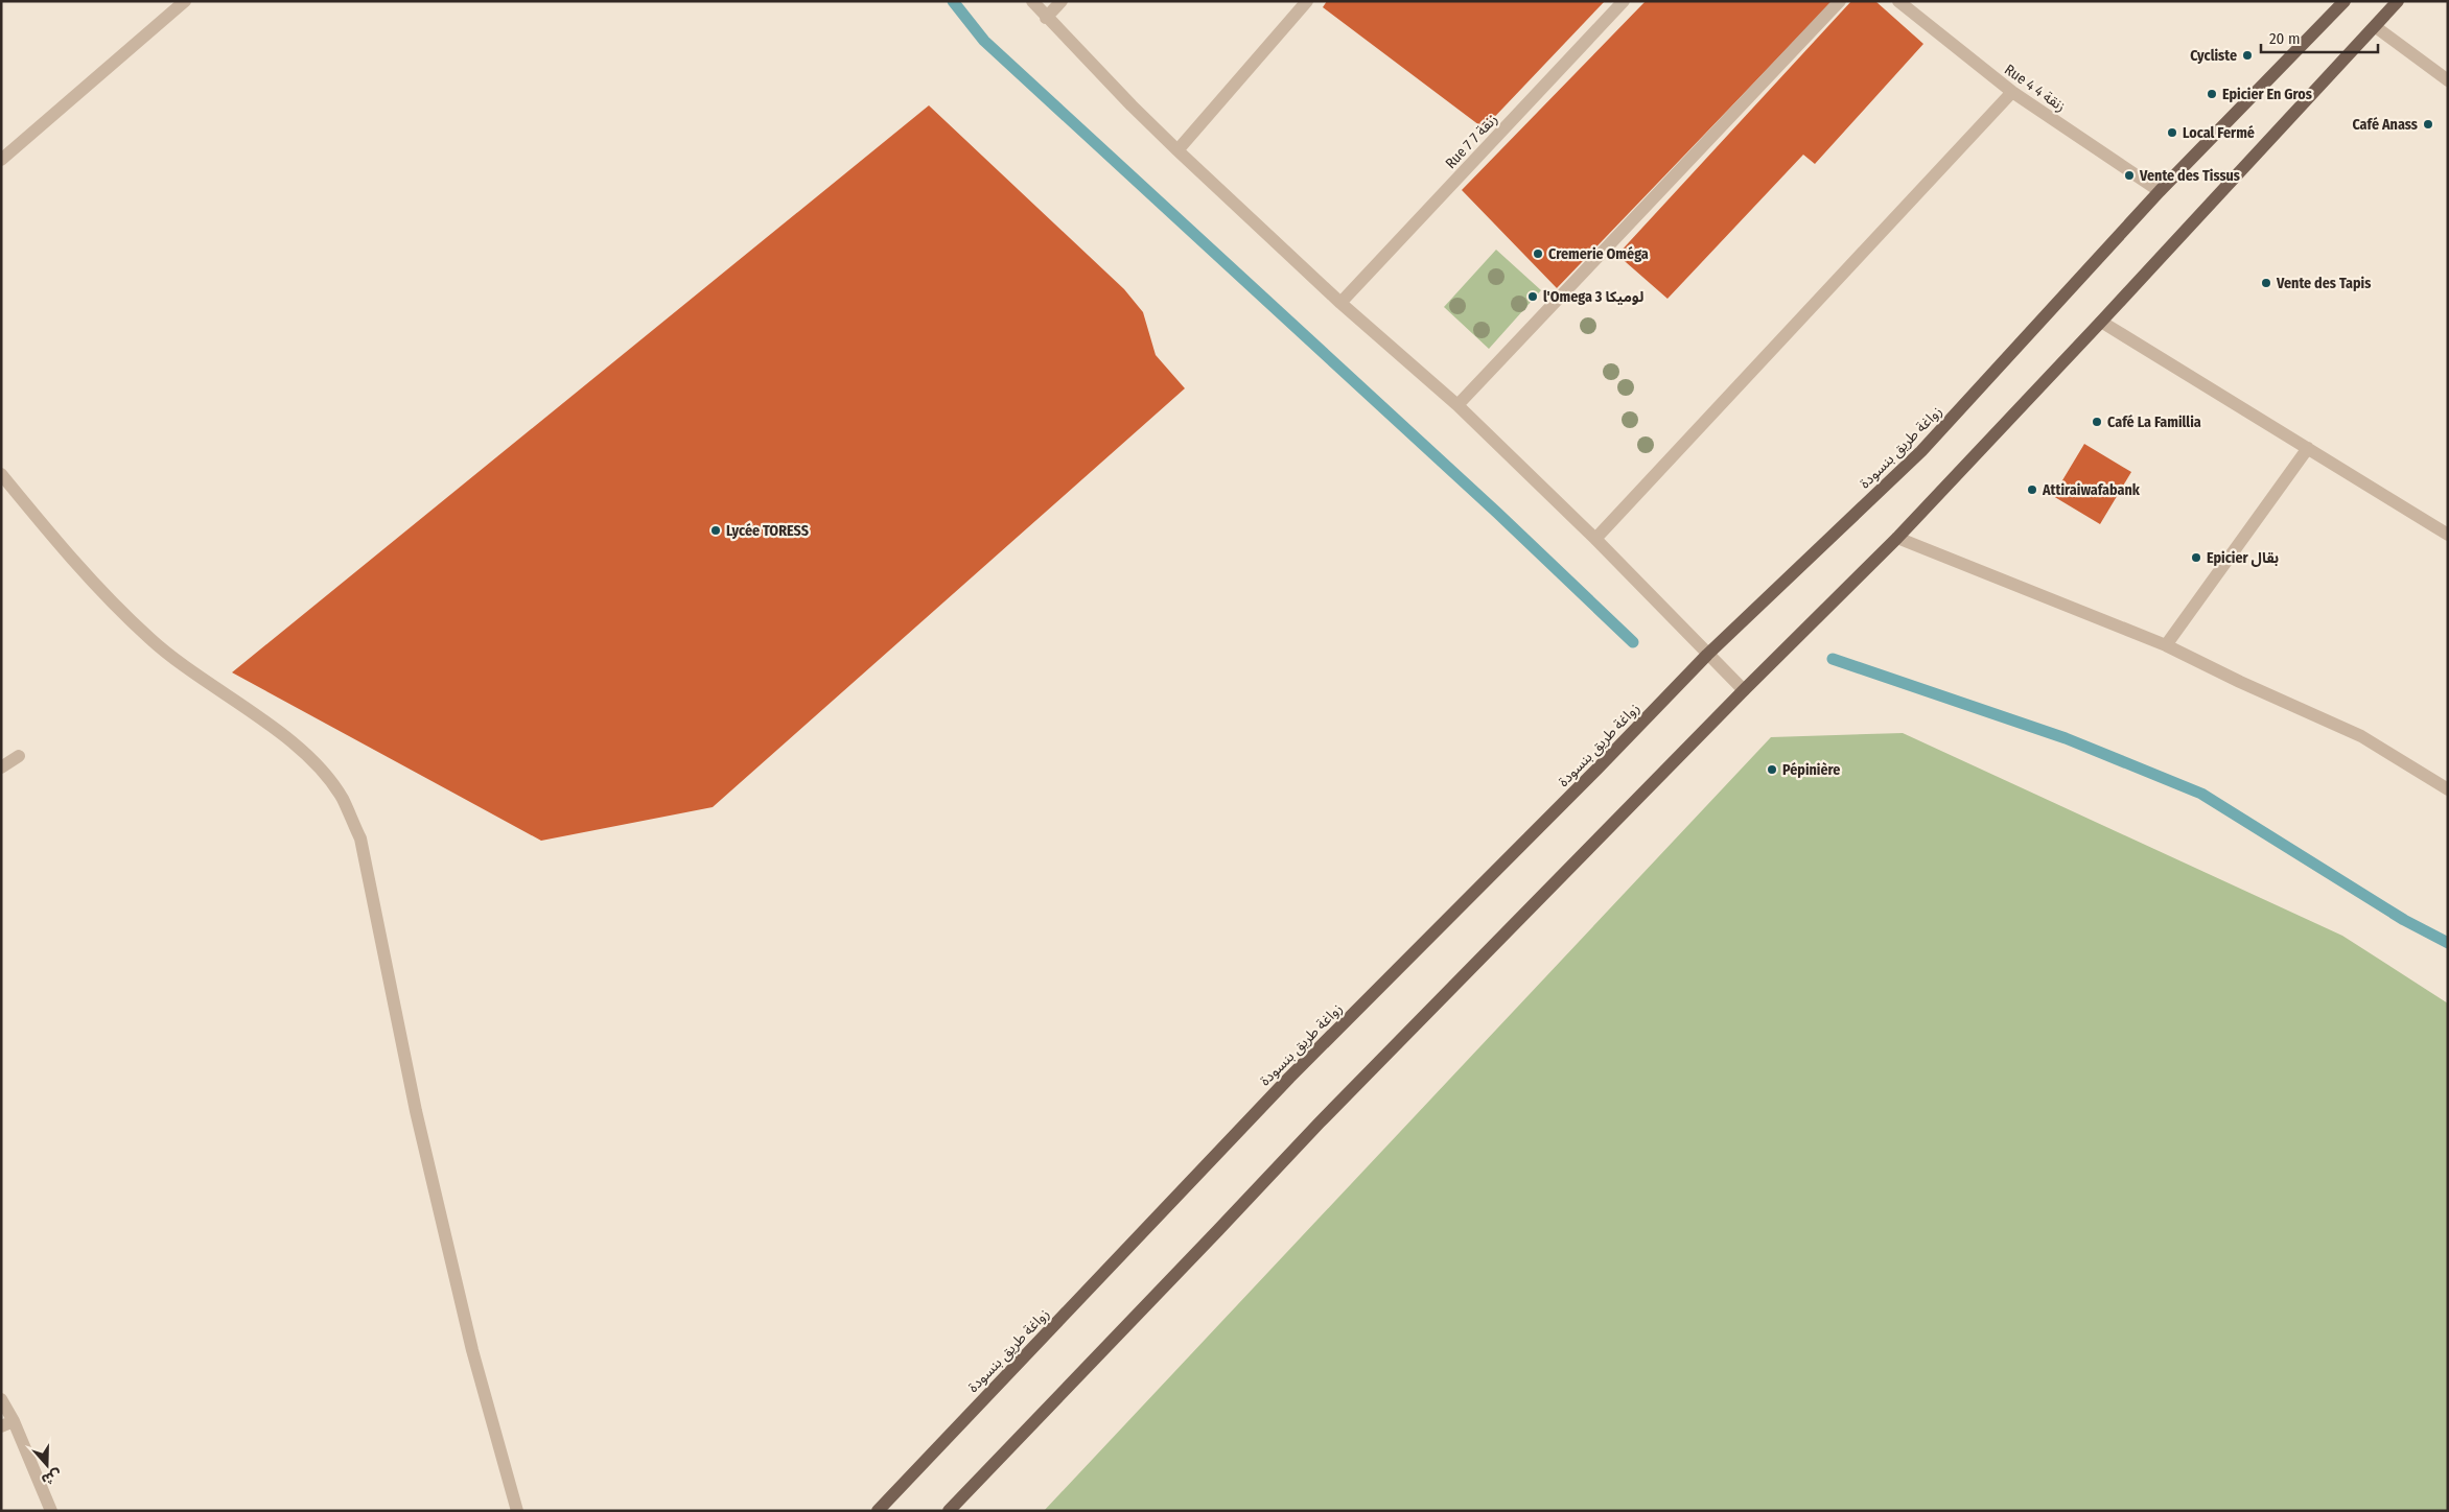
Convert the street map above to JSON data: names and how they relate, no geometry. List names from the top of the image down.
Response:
{
  "streets": {
    "main road": ["زواغة طريق بنسودة"],
    "street": ["Rue 4 زنقة 4", "Rue 7 زنقة 7"]
  },
  "crossings": [
    ["Rue 4 زنقة 4", "زواغة طريق بنسودة"]
  ],
  "places": [
    "Cycliste",
    "Epicier En Gros",
    "Café Anass",
    "Local Fermé",
    "Vente des Tissus",
    "Cremerie Oméga",
    "Vente des Tapis",
    "l'Omega 3 لوميكا",
    "Café La Famillia",
    "Attiraiwafabank",
    "Lycée TORESS",
    "Epicier بقال",
    "Pépinière"
  ],
  "scale_bar": "20 m",
  "north": "bottom"
}
